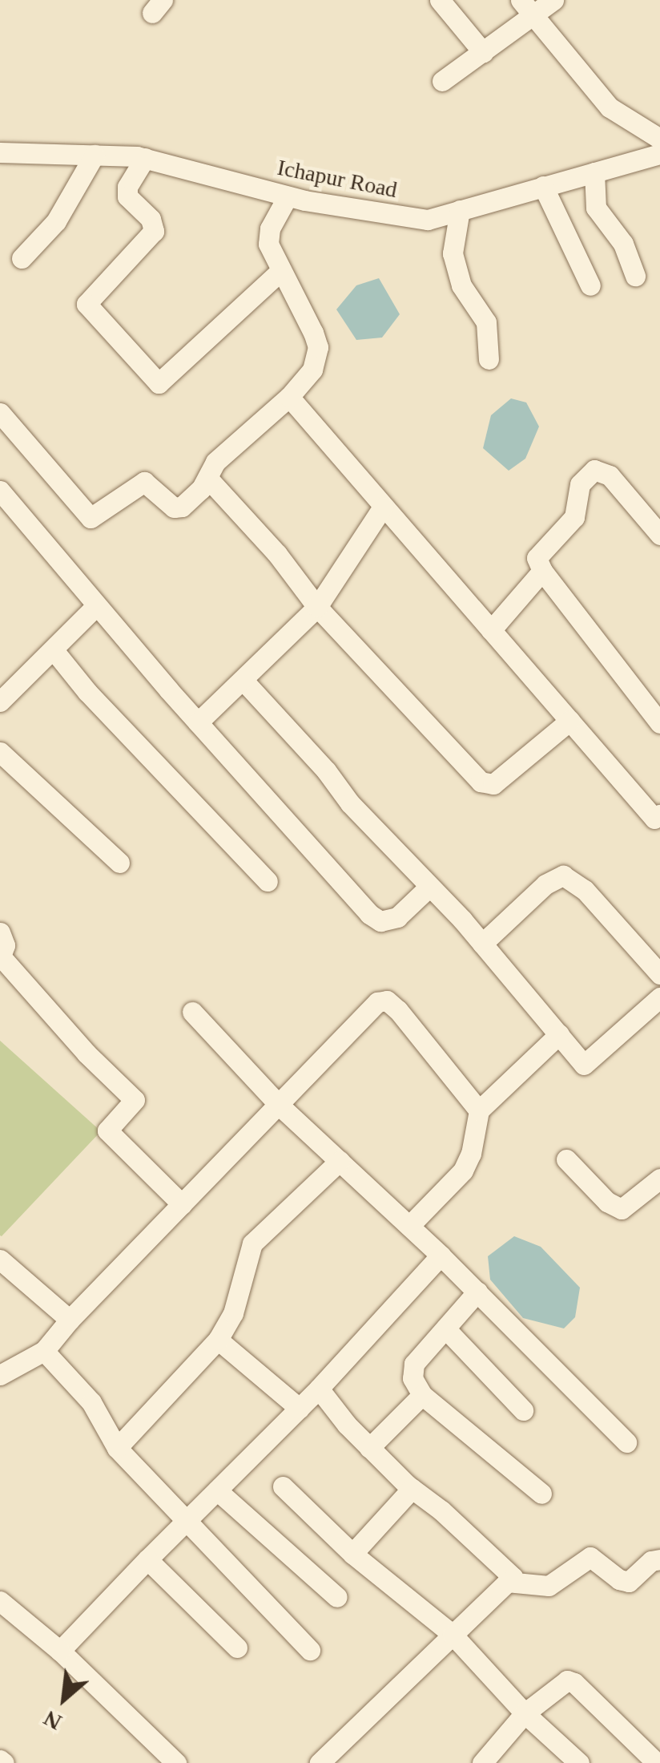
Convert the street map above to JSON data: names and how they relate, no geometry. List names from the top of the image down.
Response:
{
  "streets": {
    "street": ["Ichapur Road"]
  },
  "north": "bottom left"
}
